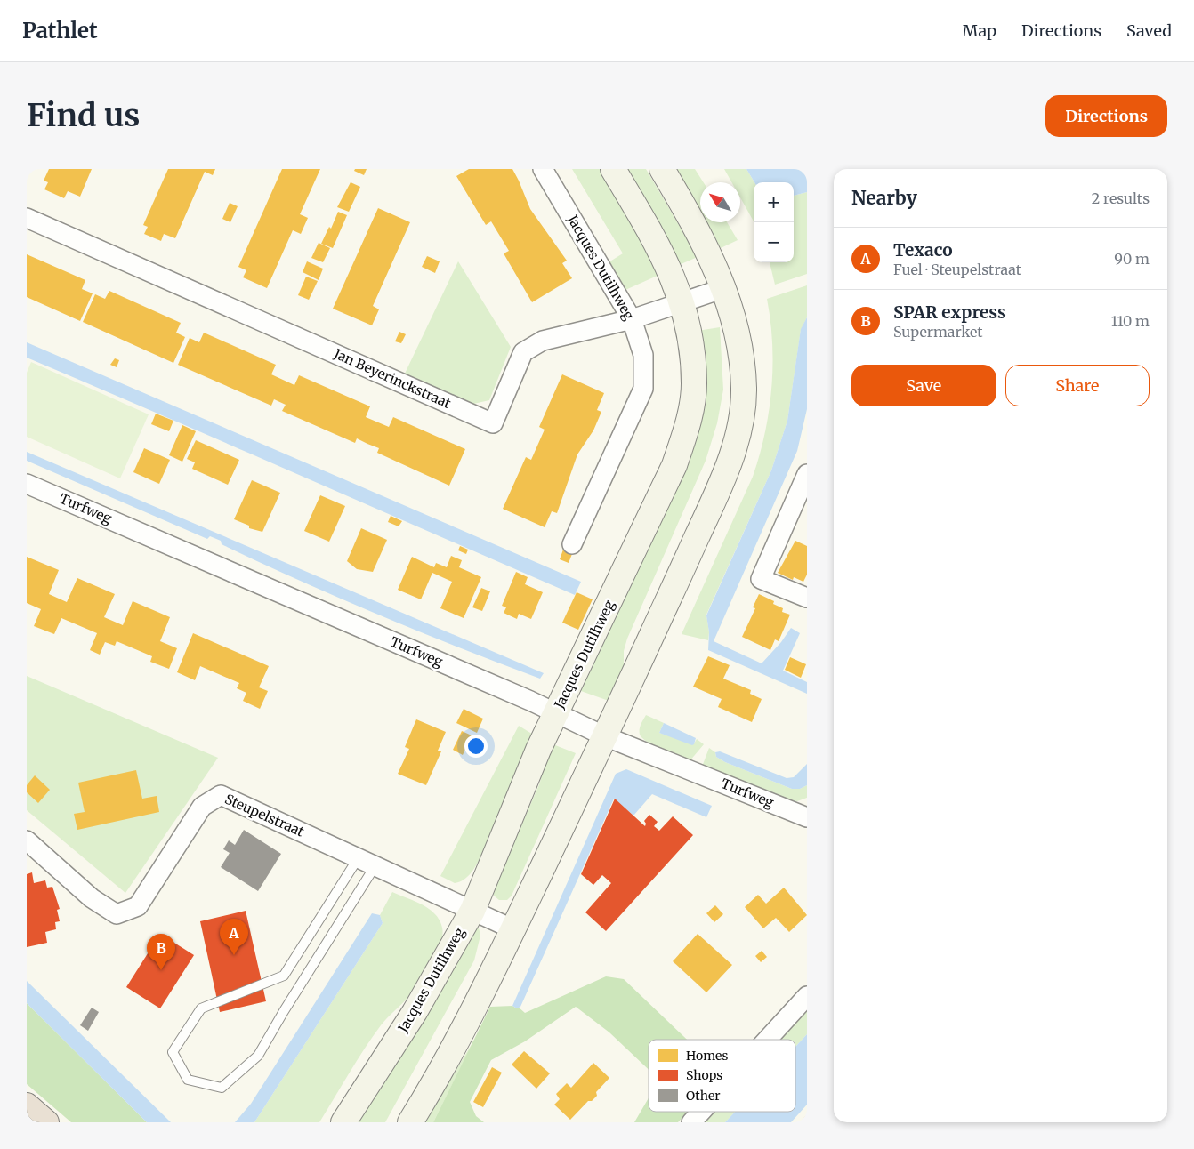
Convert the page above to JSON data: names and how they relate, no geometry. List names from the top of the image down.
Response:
{
  "streets": {
    "main road": ["Jacques Dutilhweg"],
    "street": ["Jan Beyerinckstraat", "Turfweg", "Steupelstraat"]
  },
  "crossings": [
    ["Jacques Dutilhweg", "Jan Beyerinckstraat"],
    ["Jacques Dutilhweg", "Turfweg"],
    ["Jacques Dutilhweg", "Steupelstraat"]
  ],
  "legend": ["Homes", "Shops", "Other"],
  "north": "top left",
  "page": {
    "header": "Pathlet",
    "nav": ["Map", "Directions", "Saved"],
    "buttons": [
      "Directions",
      ["Save", "Share"]
    ],
    "title": "Find us",
    "heading": ["Nearby", "2 results"],
    "map_buttons": ["+", "−"],
    "list": [
      {
        "mark": "A",
        "name": "Texaco",
        "note": "Fuel · Steupelstraat",
        "value": "90 m"
      },
      {
        "mark": "B",
        "name": "SPAR express",
        "note": "Supermarket",
        "value": "110 m"
      }
    ],
    "pins": ["A", "B"]
  }
}
